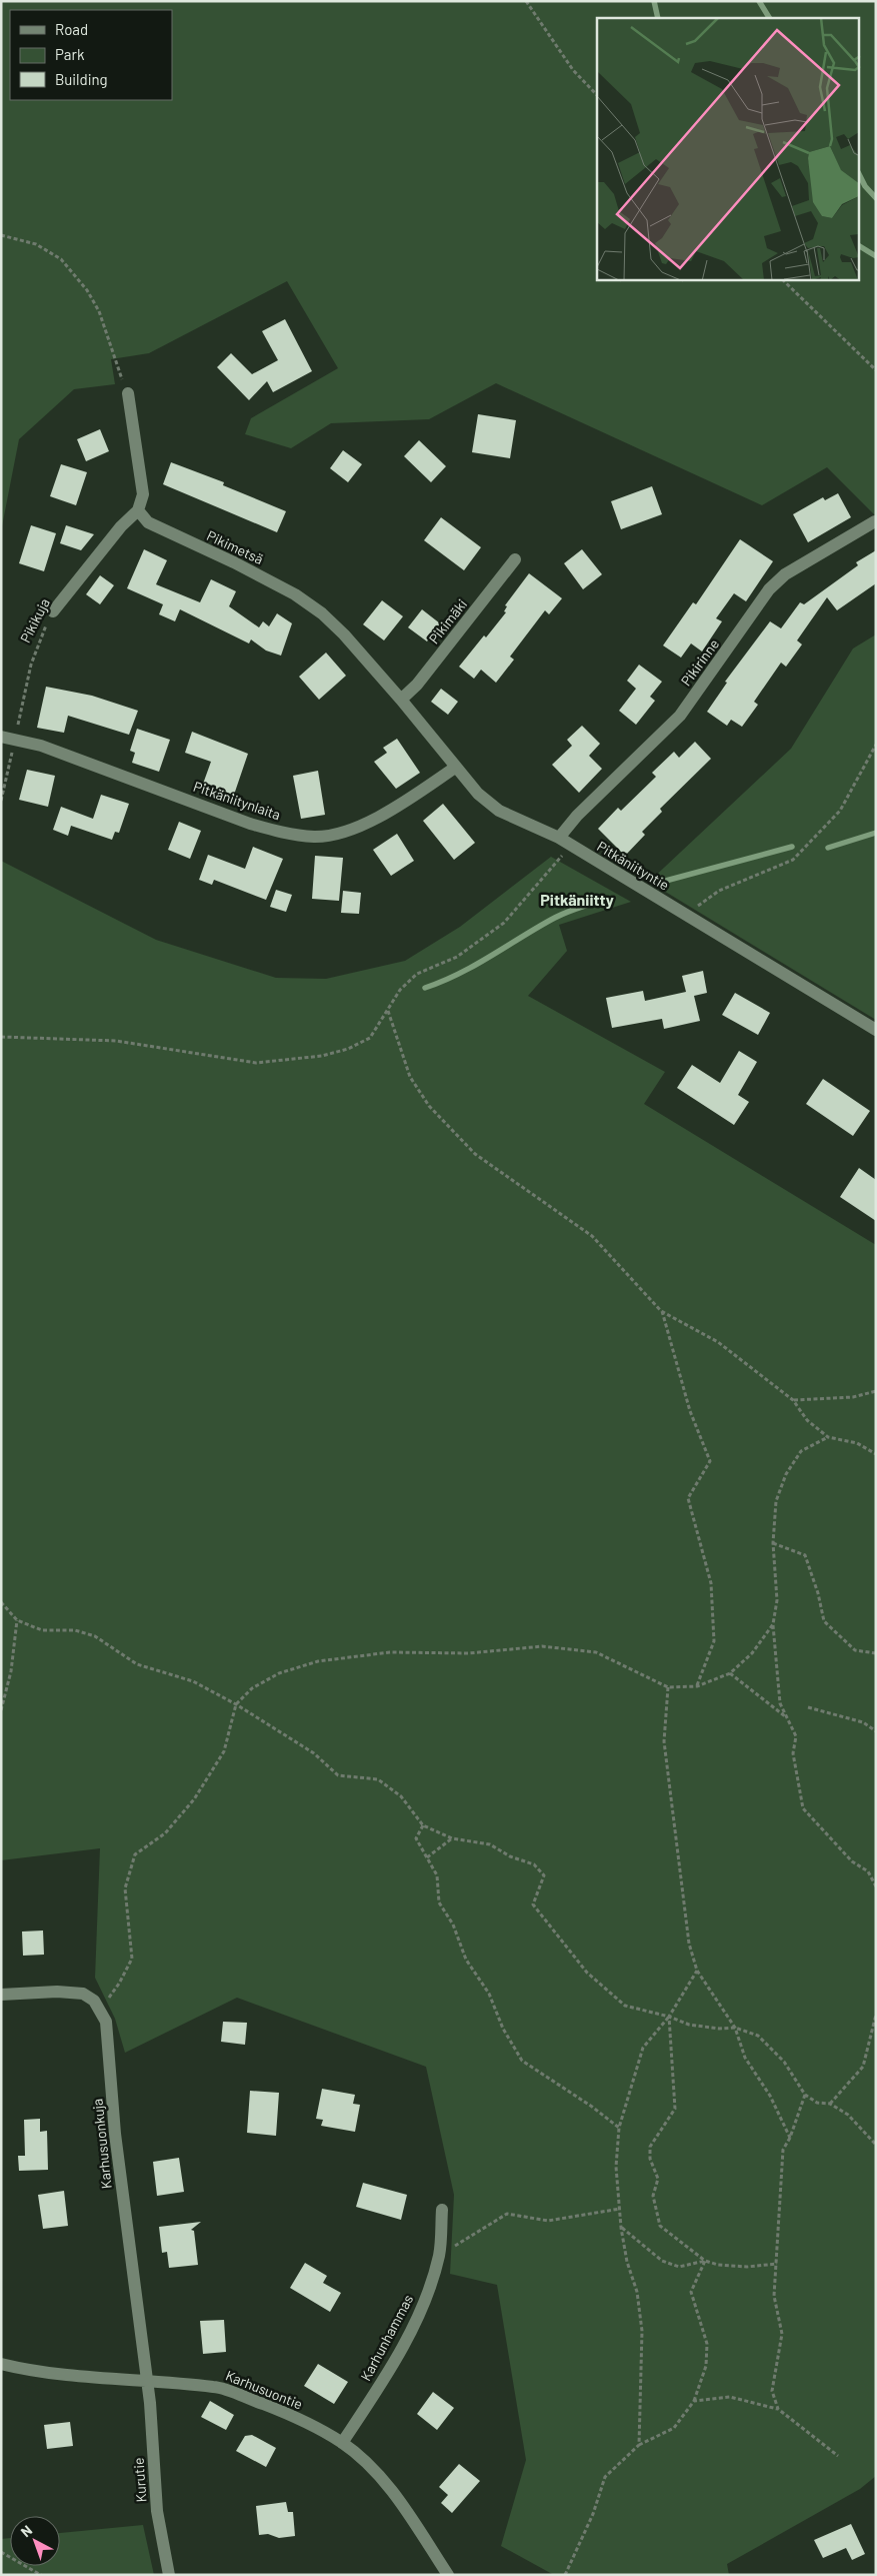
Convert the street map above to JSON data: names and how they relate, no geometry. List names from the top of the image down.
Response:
{
  "streets": {
    "street": [
      "Pikimetsä",
      "Pikikuja",
      "Pikimäki",
      "Pikirinne",
      "Pitkäniitynlaita",
      "Pitkäniityntie",
      "Karhusuonkuja",
      "Karhunhammas",
      "Karhusuontie",
      "Kurutie"
    ]
  },
  "crossings": [
    ["Pikimetsä", "Pikikuja"],
    ["Pikimetsä", "Pikimäki"],
    ["Pikimetsä", "Pitkäniityntie"],
    ["Pikikuja", "Pitkäniitynlaita"],
    ["Pikimäki", "Pitkäniityntie"],
    ["Pikirinne", "Pitkäniityntie"],
    ["Pitkäniitynlaita", "Pitkäniityntie"],
    ["Karhusuonkuja", "Karhusuontie"],
    ["Karhusuonkuja", "Kurutie"],
    ["Karhunhammas", "Karhusuontie"],
    ["Karhusuontie", "Kurutie"]
  ],
  "districts": ["Pitkäniitty"],
  "legend": ["Road", "Park", "Building"],
  "north": "top left"
}
